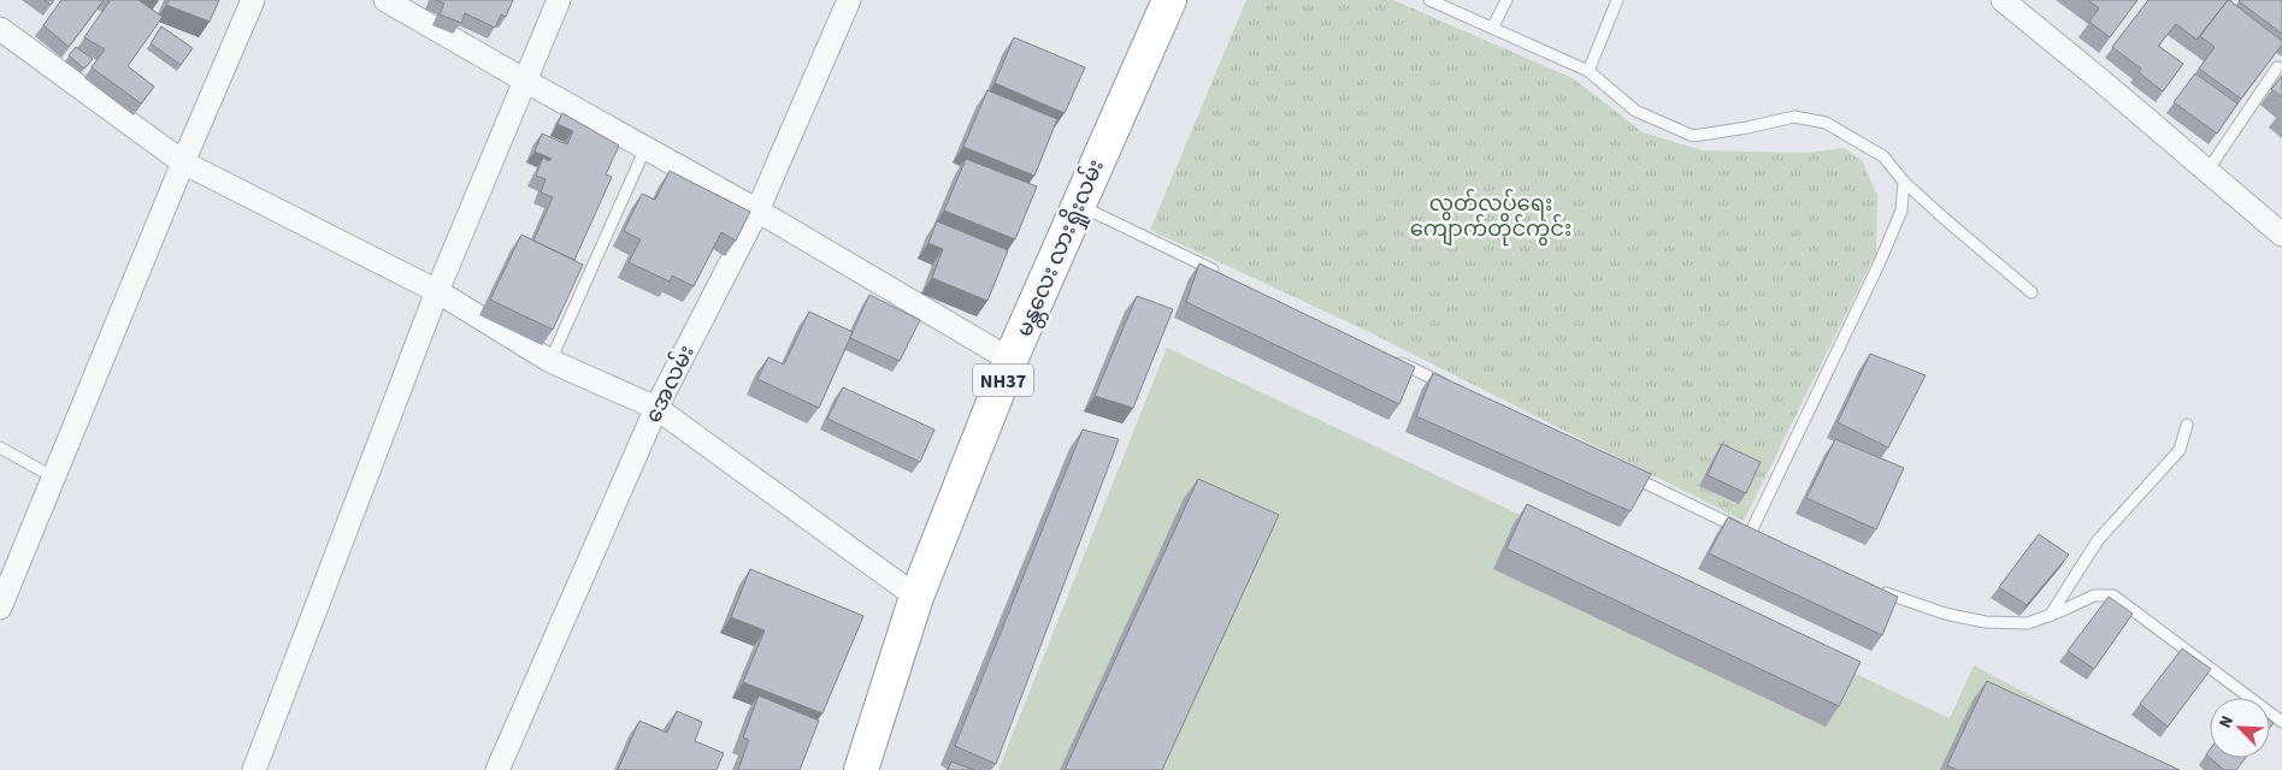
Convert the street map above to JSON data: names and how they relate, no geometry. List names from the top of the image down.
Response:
{
  "streets": {
    "highway": ["မန္တလေး လားရှိုးလမ်း", "NH37"],
    "street": ["အေလမ်း"]
  },
  "parks": ["လွတ်လပ်ရေး ကျောက်တိုင်ကွင်း"],
  "north": "top left"
}
